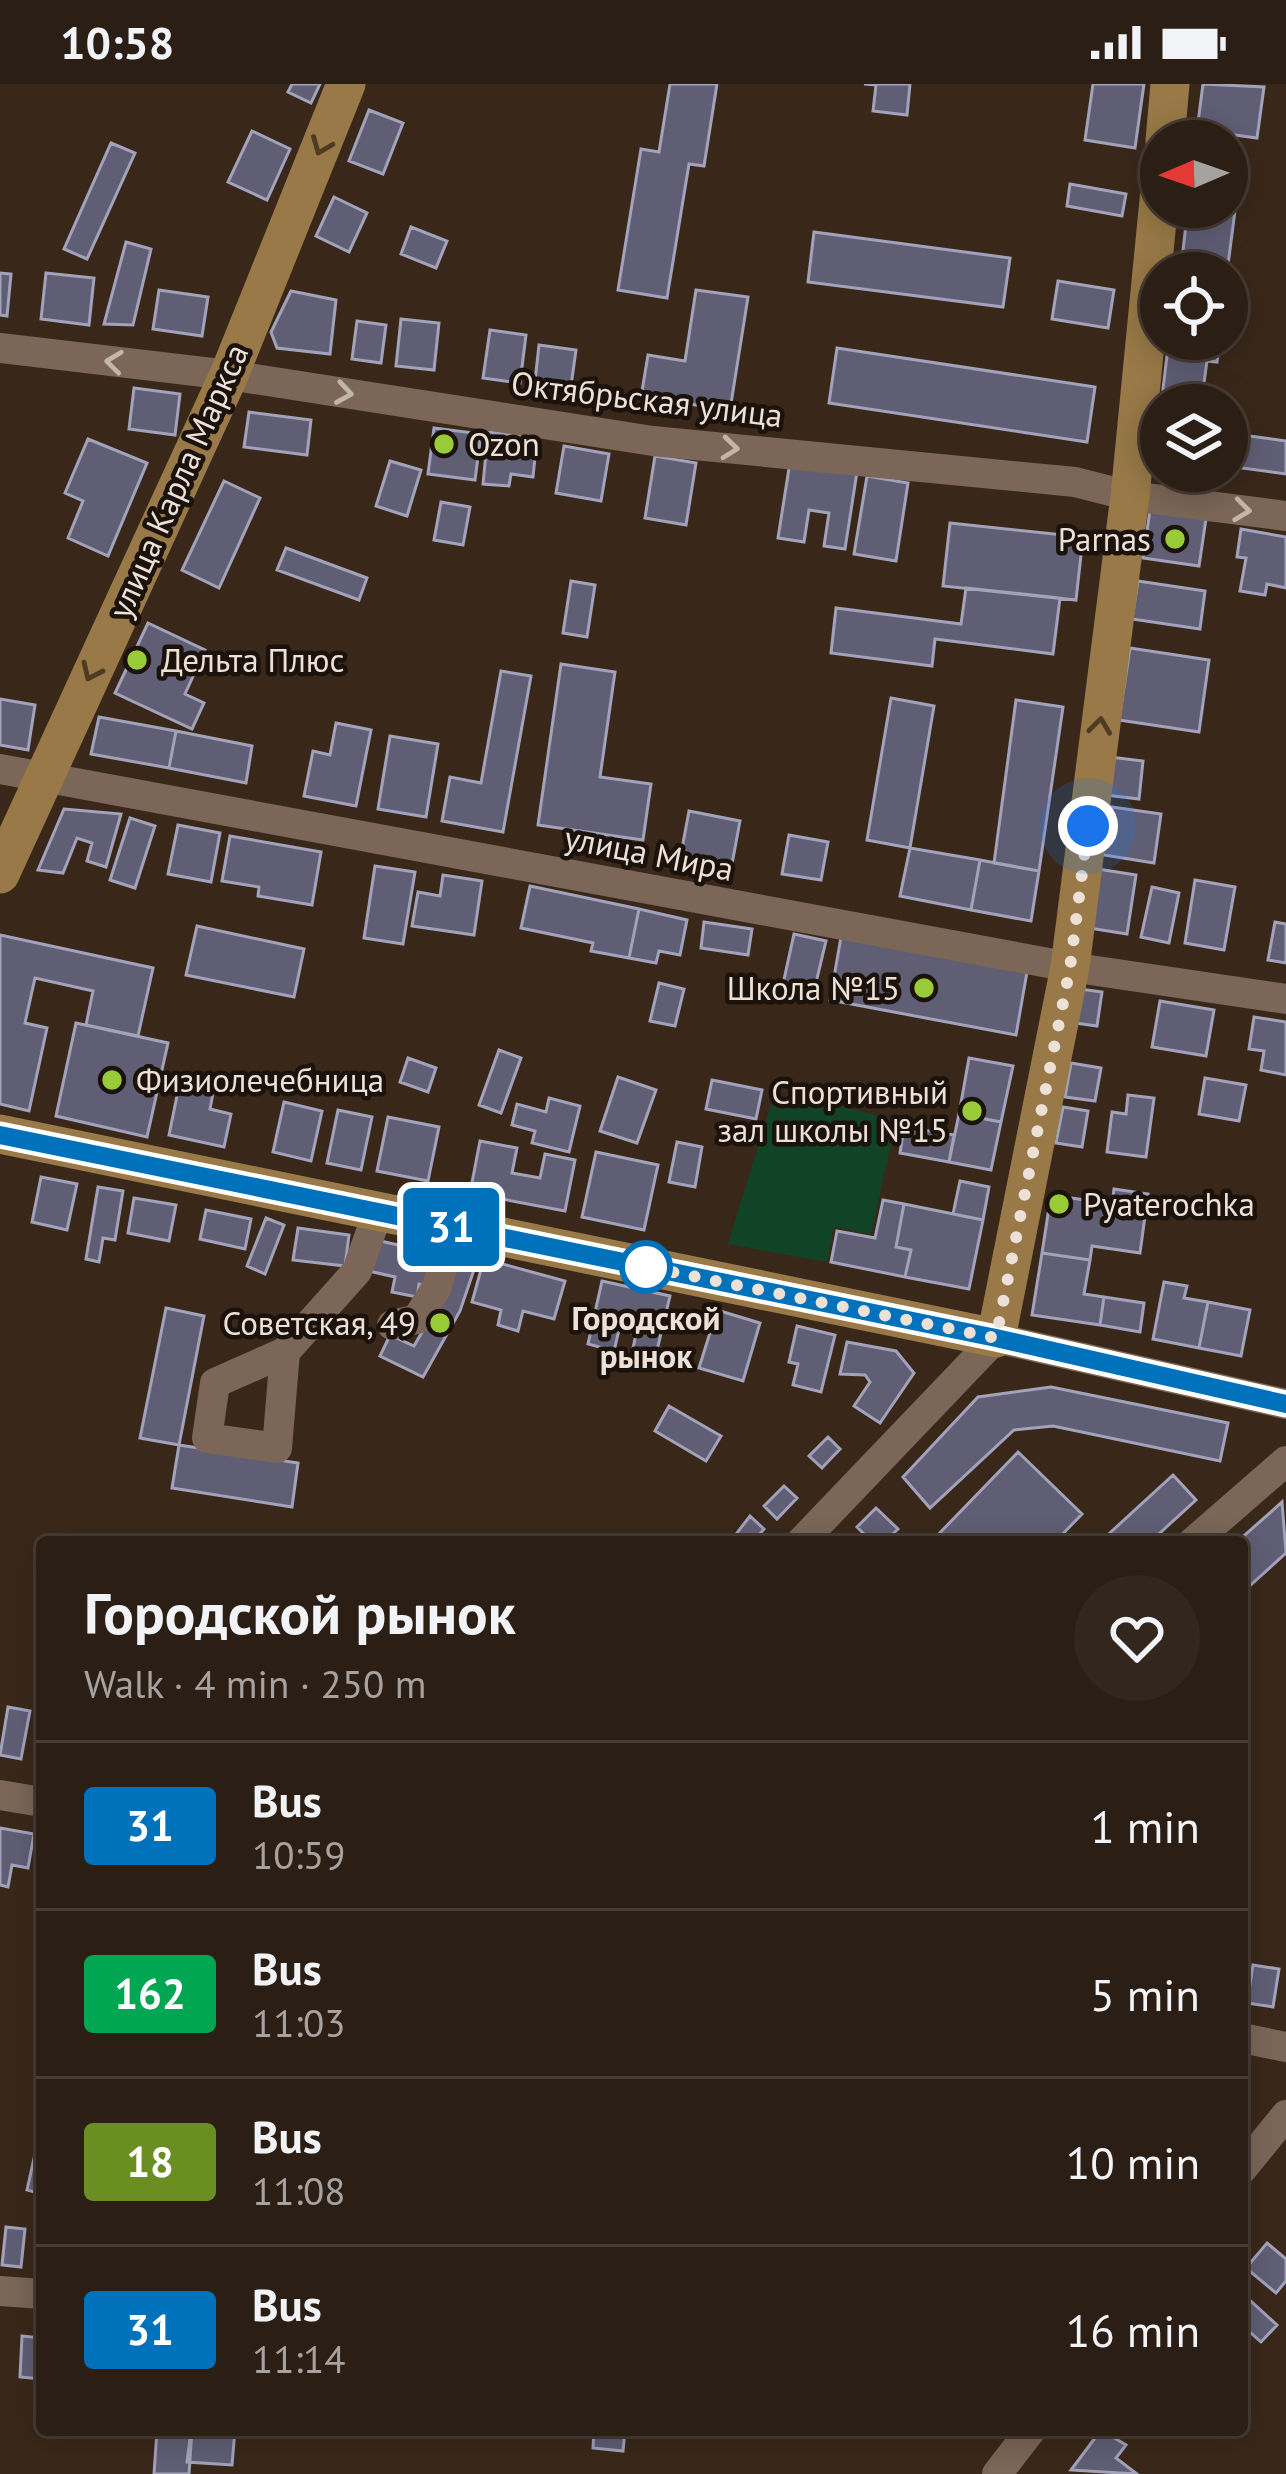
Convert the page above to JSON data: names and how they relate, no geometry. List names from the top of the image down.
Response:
{
  "streets": {
    "main road": ["улица Карла Маркса"],
    "street": ["Октябрьская улица", "улица Мира"]
  },
  "crossings": [
    ["Октябрьская улица", "улица Карла Маркса"],
    ["улица Карла Маркса", "улица Мира"]
  ],
  "one_way": ["улица Карла Маркса"],
  "places": [
    "Ozon",
    "Parnas",
    "Дельта Плюс",
    "Школа №15",
    "Физиолечебница",
    "Спортивный зал школы №15",
    "Pyaterochka",
    "Городской рынок",
    "Советская, 49"
  ],
  "lines": ["bus line 31"],
  "north": "left",
  "page": {
    "status": "10:58",
    "on_map": "31",
    "heading": ["Городской рынок", "Walk · 4 min · 250 m"],
    "list": [
      {
        "mark": "31",
        "name": "Bus",
        "note": "10:59",
        "value": "1 min"
      },
      {
        "mark": "162",
        "name": "Bus",
        "note": "11:03",
        "value": "5 min"
      },
      {
        "mark": "18",
        "name": "Bus",
        "note": "11:08",
        "value": "10 min"
      },
      {
        "mark": "31",
        "name": "Bus",
        "note": "11:14",
        "value": "16 min"
      }
    ]
  }
}
